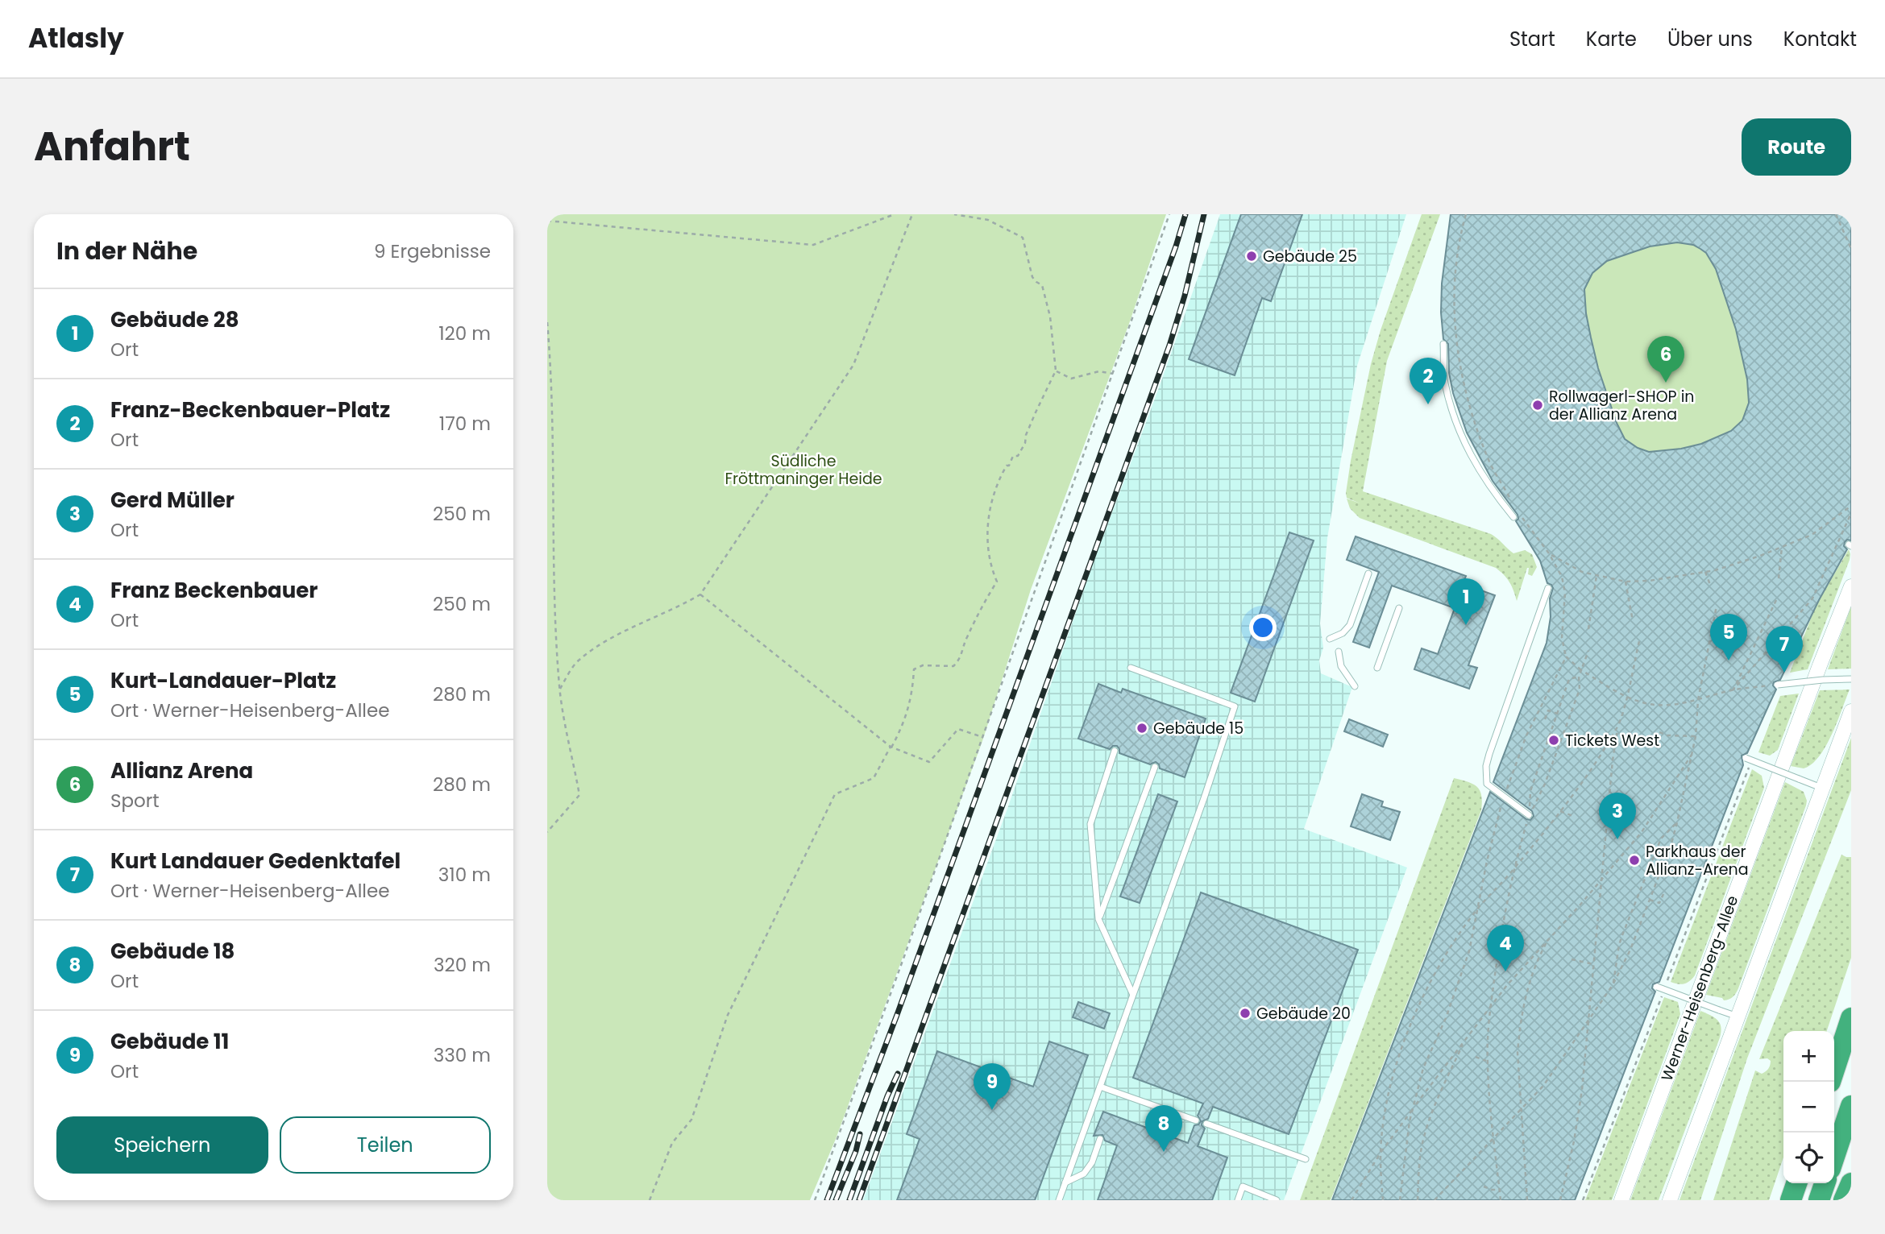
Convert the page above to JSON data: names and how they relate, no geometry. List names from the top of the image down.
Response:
{
  "streets": {
    "street": ["Werner-Heisenberg-Allee"]
  },
  "parks": ["Südliche Fröttmaninger Heide"],
  "places": [
    "Gebäude 25",
    "Rollwagerl-SHOP in der Allianz Arena",
    "Gebäude 15",
    "Tickets West",
    "Parkhaus der Allianz-Arena",
    "Gebäude 20"
  ],
  "page": {
    "header": "Atlasly",
    "nav": [
      "Start",
      "Karte",
      "Über uns",
      "Kontakt"
    ],
    "title": "Anfahrt",
    "buttons": [
      "Route",
      ["Speichern", "Teilen"]
    ],
    "heading": ["In der Nähe", "9 Ergebnisse"],
    "list": [
      {
        "mark": "1",
        "name": "Gebäude 28",
        "note": "Ort",
        "value": "120 m"
      },
      {
        "mark": "2",
        "name": "Franz-Beckenbauer-Platz",
        "note": "Ort",
        "value": "170 m"
      },
      {
        "mark": "3",
        "name": "Gerd Müller",
        "note": "Ort",
        "value": "250 m"
      },
      {
        "mark": "4",
        "name": "Franz Beckenbauer",
        "note": "Ort",
        "value": "250 m"
      },
      {
        "mark": "5",
        "name": "Kurt-Landauer-Platz",
        "note": "Ort · Werner-Heisenberg-Allee",
        "value": "280 m"
      },
      {
        "mark": "6",
        "name": "Allianz Arena",
        "note": "Sport",
        "value": "280 m"
      },
      {
        "mark": "7",
        "name": "Kurt Landauer Gedenktafel",
        "note": "Ort · Werner-Heisenberg-Allee",
        "value": "310 m"
      },
      {
        "mark": "8",
        "name": "Gebäude 18",
        "note": "Ort",
        "value": "320 m"
      },
      {
        "mark": "9",
        "name": "Gebäude 11",
        "note": "Ort",
        "value": "330 m"
      }
    ],
    "pins": [
      "6",
      "2",
      "1",
      "5",
      "7",
      "3",
      "4",
      "9",
      "8"
    ],
    "map_buttons": ["+", "−"]
  }
}
